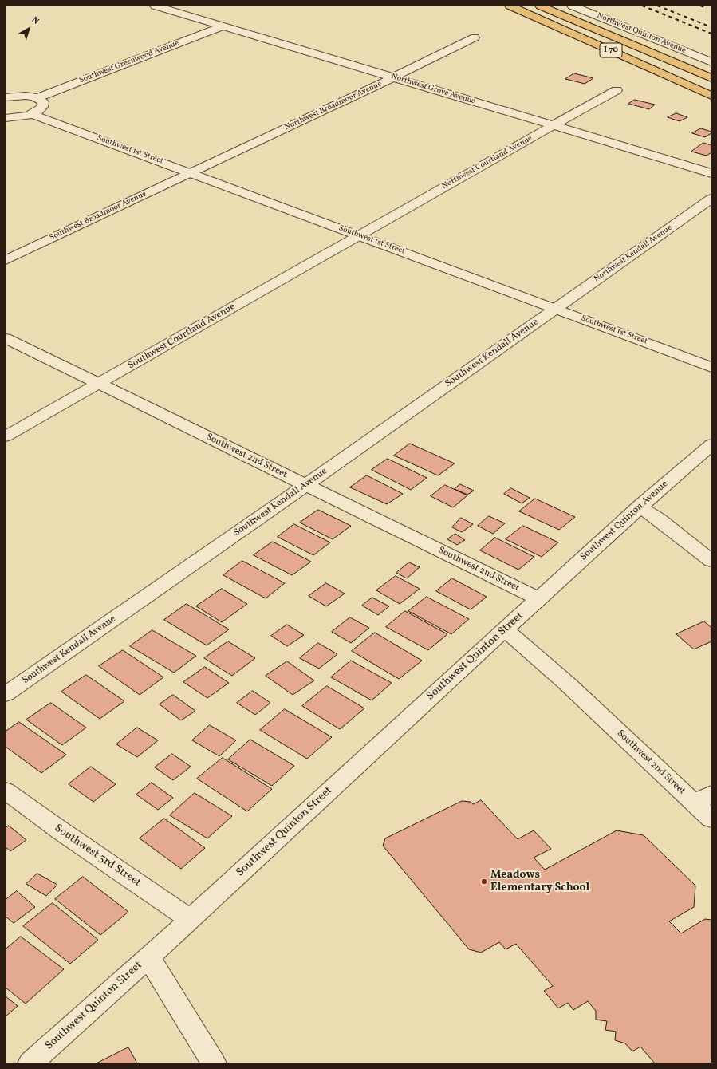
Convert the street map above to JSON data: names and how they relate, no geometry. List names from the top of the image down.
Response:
{
  "streets": {
    "highway": ["I 70"],
    "street": [
      "Northwest Quinton Avenue",
      "Southwest Greenwood Avenue",
      "Northwest Grove Avenue",
      "Northwest Broadmoor Avenue",
      "Southwest 1st Street",
      "Northwest Courtland Avenue",
      "Southwest Broadmoor Avenue",
      "Northwest Kendall Avenue",
      "Southwest Courtland Avenue",
      "Southwest Kendall Avenue",
      "Southwest 2nd Street",
      "Southwest Quinton Avenue",
      "Southwest Quinton Street",
      "Southwest 3rd Street"
    ]
  },
  "crossings": [
    ["Southwest Greenwood Avenue", "Northwest Grove Avenue"],
    ["Northwest Grove Avenue", "Northwest Broadmoor Avenue"],
    ["Northwest Grove Avenue", "Northwest Courtland Avenue"],
    ["Northwest Broadmoor Avenue", "Southwest 1st Street"],
    ["Northwest Broadmoor Avenue", "Southwest Broadmoor Avenue"],
    ["Southwest 1st Street", "Northwest Courtland Avenue"],
    ["Southwest 1st Street", "Southwest Broadmoor Avenue"],
    ["Southwest 1st Street", "Northwest Kendall Avenue"],
    ["Southwest 1st Street", "Southwest Courtland Avenue"],
    ["Southwest 1st Street", "Southwest Kendall Avenue"],
    ["Northwest Courtland Avenue", "Southwest Courtland Avenue"],
    ["Northwest Kendall Avenue", "Southwest Kendall Avenue"],
    ["Southwest Courtland Avenue", "Southwest 2nd Street"],
    ["Southwest Kendall Avenue", "Southwest 2nd Street"],
    ["Southwest 2nd Street", "Southwest Quinton Avenue"],
    ["Southwest 2nd Street", "Southwest Quinton Street"],
    ["Southwest Quinton Avenue", "Southwest Quinton Street"],
    ["Southwest Quinton Street", "Southwest 3rd Street"]
  ],
  "places": ["Meadows Elementary School"],
  "north": "top right"
}
